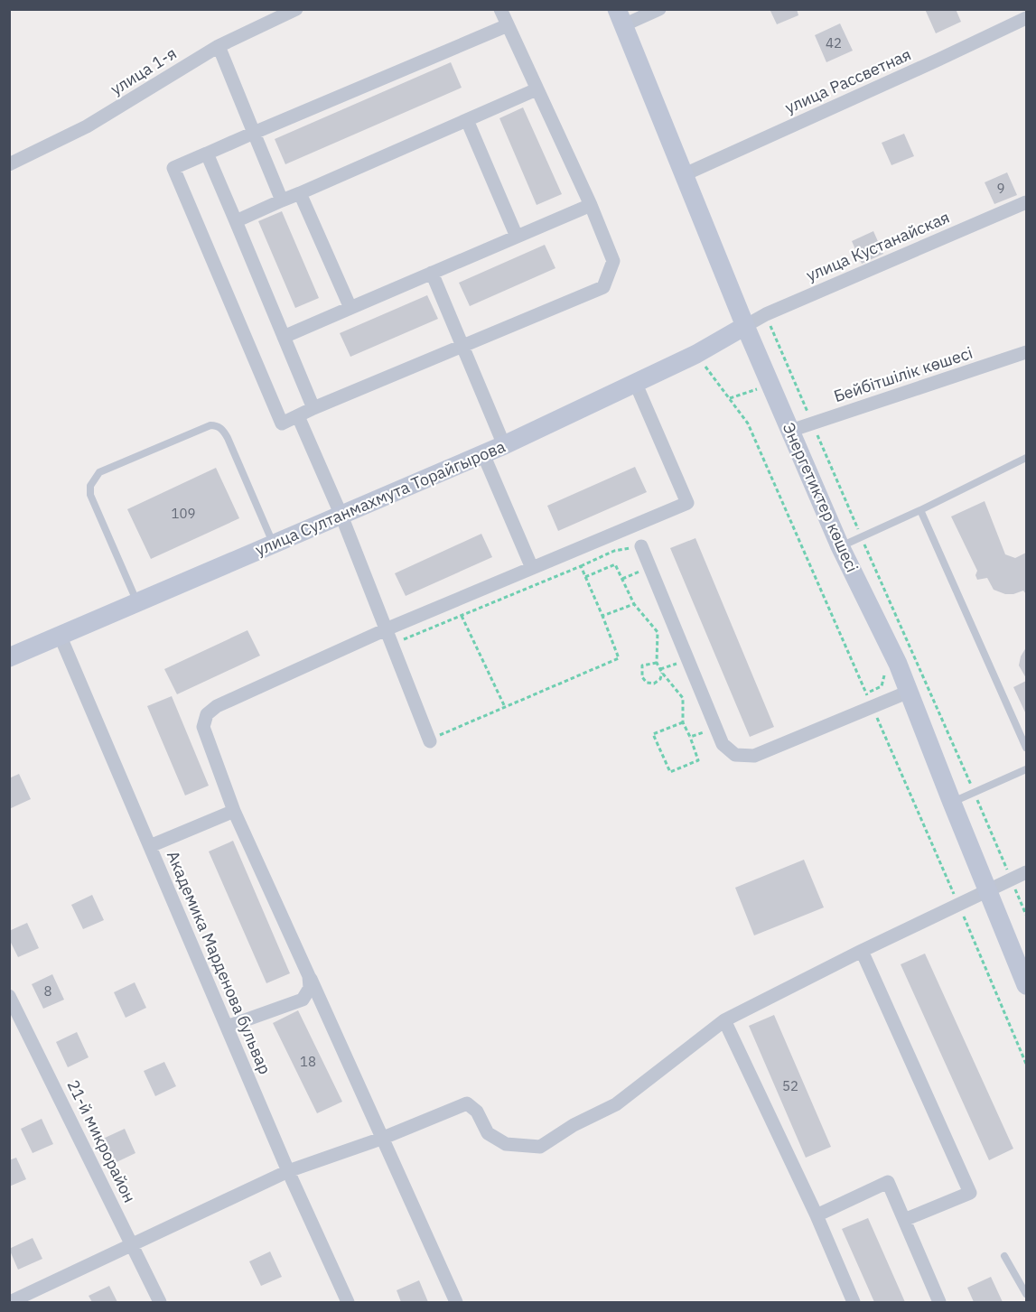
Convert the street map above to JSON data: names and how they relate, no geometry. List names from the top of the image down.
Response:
{
  "streets": {
    "main road": ["Энергетиктер көшесі", "улица Султанмахмута Торайгырова"],
    "street": [
      "улица 1-я",
      "улица Рассветная",
      "улица Кустанайская",
      "Бейбітшілік көшесі",
      "Академика Марденова бульвар",
      "21-й микрорайон"
    ]
  },
  "crossings": [
    ["улица Рассветная", "Энергетиктер көшесі"],
    ["улица Кустанайская", "Энергетиктер көшесі"],
    ["улица Кустанайская", "улица Султанмахмута Торайгырова"],
    ["Бейбітшілік көшесі", "Энергетиктер көшесі"],
    ["Энергетиктер көшесі", "улица Султанмахмута Торайгырова"],
    ["улица Султанмахмута Торайгырова", "Академика Марденова бульвар"]
  ],
  "house_numbers": [
    "42",
    "9",
    "109",
    "8",
    "18",
    "52"
  ]
}
